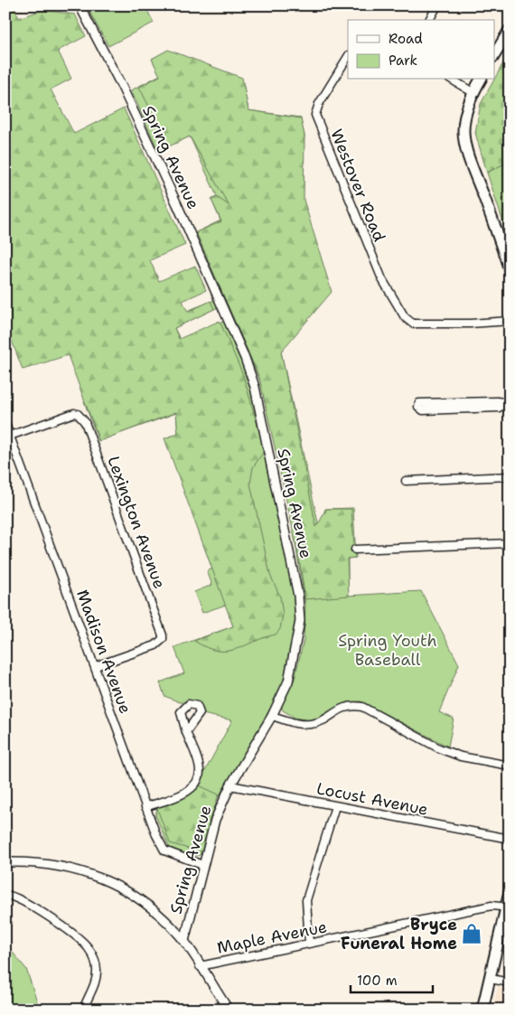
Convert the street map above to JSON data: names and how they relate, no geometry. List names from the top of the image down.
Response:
{
  "streets": {
    "street": [
      "Spring Avenue",
      "Westover Road",
      "Lexington Avenue",
      "Madison Avenue",
      "Locust Avenue",
      "Maple Avenue"
    ]
  },
  "crossings": [
    ["Spring Avenue", "Madison Avenue"],
    ["Spring Avenue", "Locust Avenue"],
    ["Lexington Avenue", "Madison Avenue"]
  ],
  "parks": ["Spring Youth Baseball"],
  "places": {
    "shop": ["Bryce Funeral Home"]
  },
  "legend": ["Road", "Park"],
  "scale_bar": "100 m"
}
